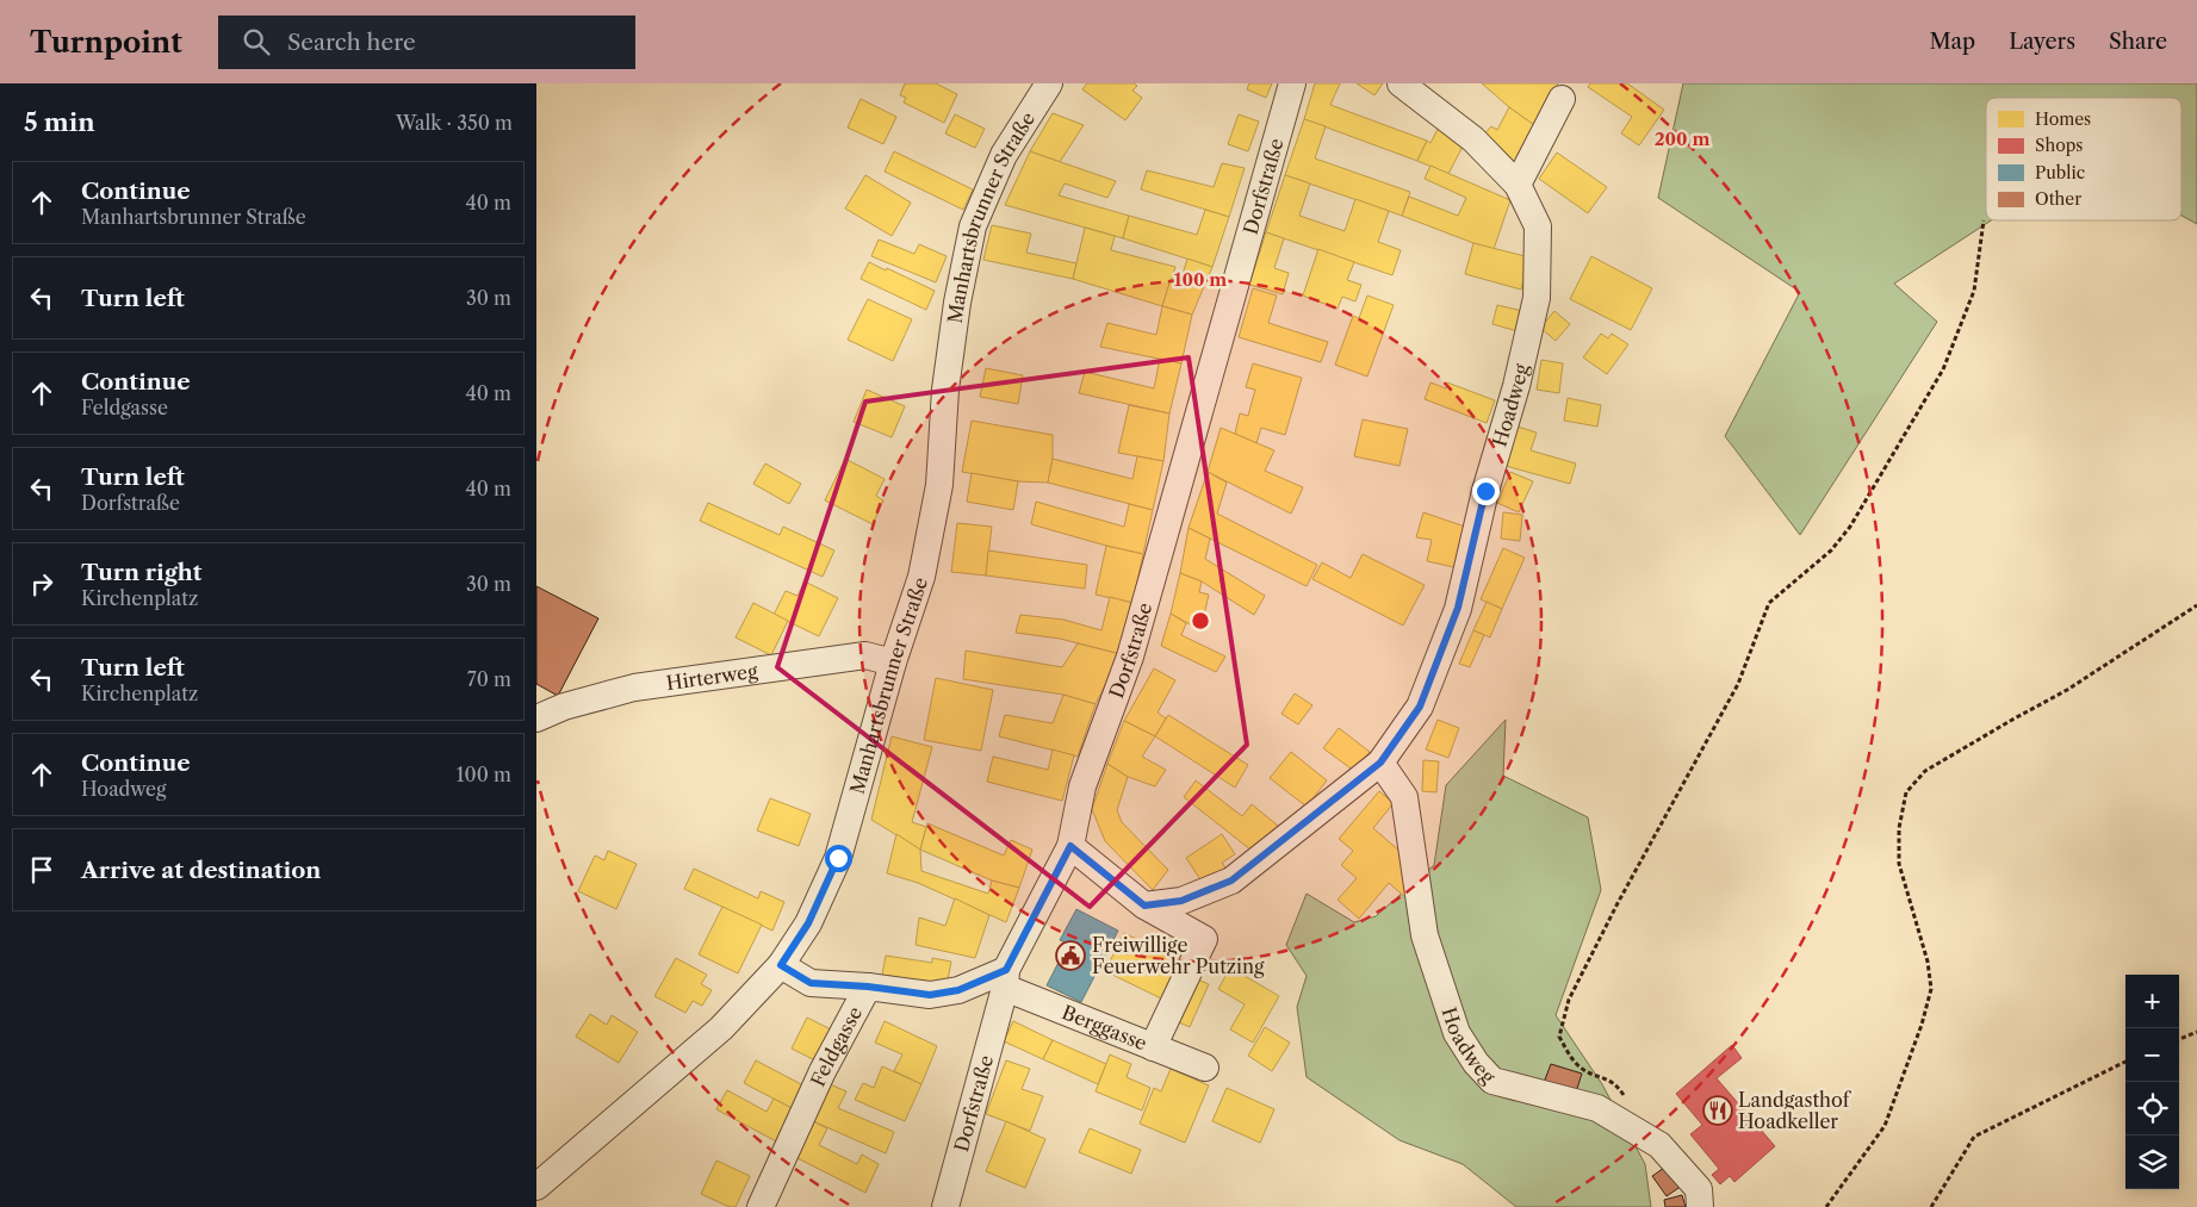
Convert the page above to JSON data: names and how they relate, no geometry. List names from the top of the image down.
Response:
{
  "streets": {
    "street": [
      "Dorfstraße",
      "Manhartsbrunner Straße",
      "Hoadweg",
      "Hirterweg",
      "Berggasse",
      "Feldgasse"
    ]
  },
  "crossings": [
    ["Dorfstraße", "Berggasse"],
    ["Dorfstraße", "Feldgasse"],
    ["Manhartsbrunner Straße", "Hirterweg"],
    ["Berggasse", "Feldgasse"]
  ],
  "places": {
    "public building": ["Freiwillige Feuerwehr Putzing"],
    "restaurant": ["Landgasthof Hoadkeller"]
  },
  "legend": [
    "Homes",
    "Shops",
    "Public",
    "Other"
  ],
  "page": {
    "header": "Turnpoint",
    "search": "Search here",
    "nav": ["Map", "Layers", "Share"],
    "heading": ["5 min", "Walk · 350 m"],
    "list": [
      ["Continue", "Manhartsbrunner Straße", "40 m"],
      ["Turn left", "30 m"],
      ["Continue", "Feldgasse", "40 m"],
      ["Turn left", "Dorfstraße", "40 m"],
      ["Turn right", "Kirchenplatz", "30 m"],
      ["Turn left", "Kirchenplatz", "70 m"],
      ["Continue", "Hoadweg", "100 m"],
      "Arrive at destination"
    ],
    "map_buttons": ["+", "−"]
  },
  "rings": ["200 m", "100 m"]
}
